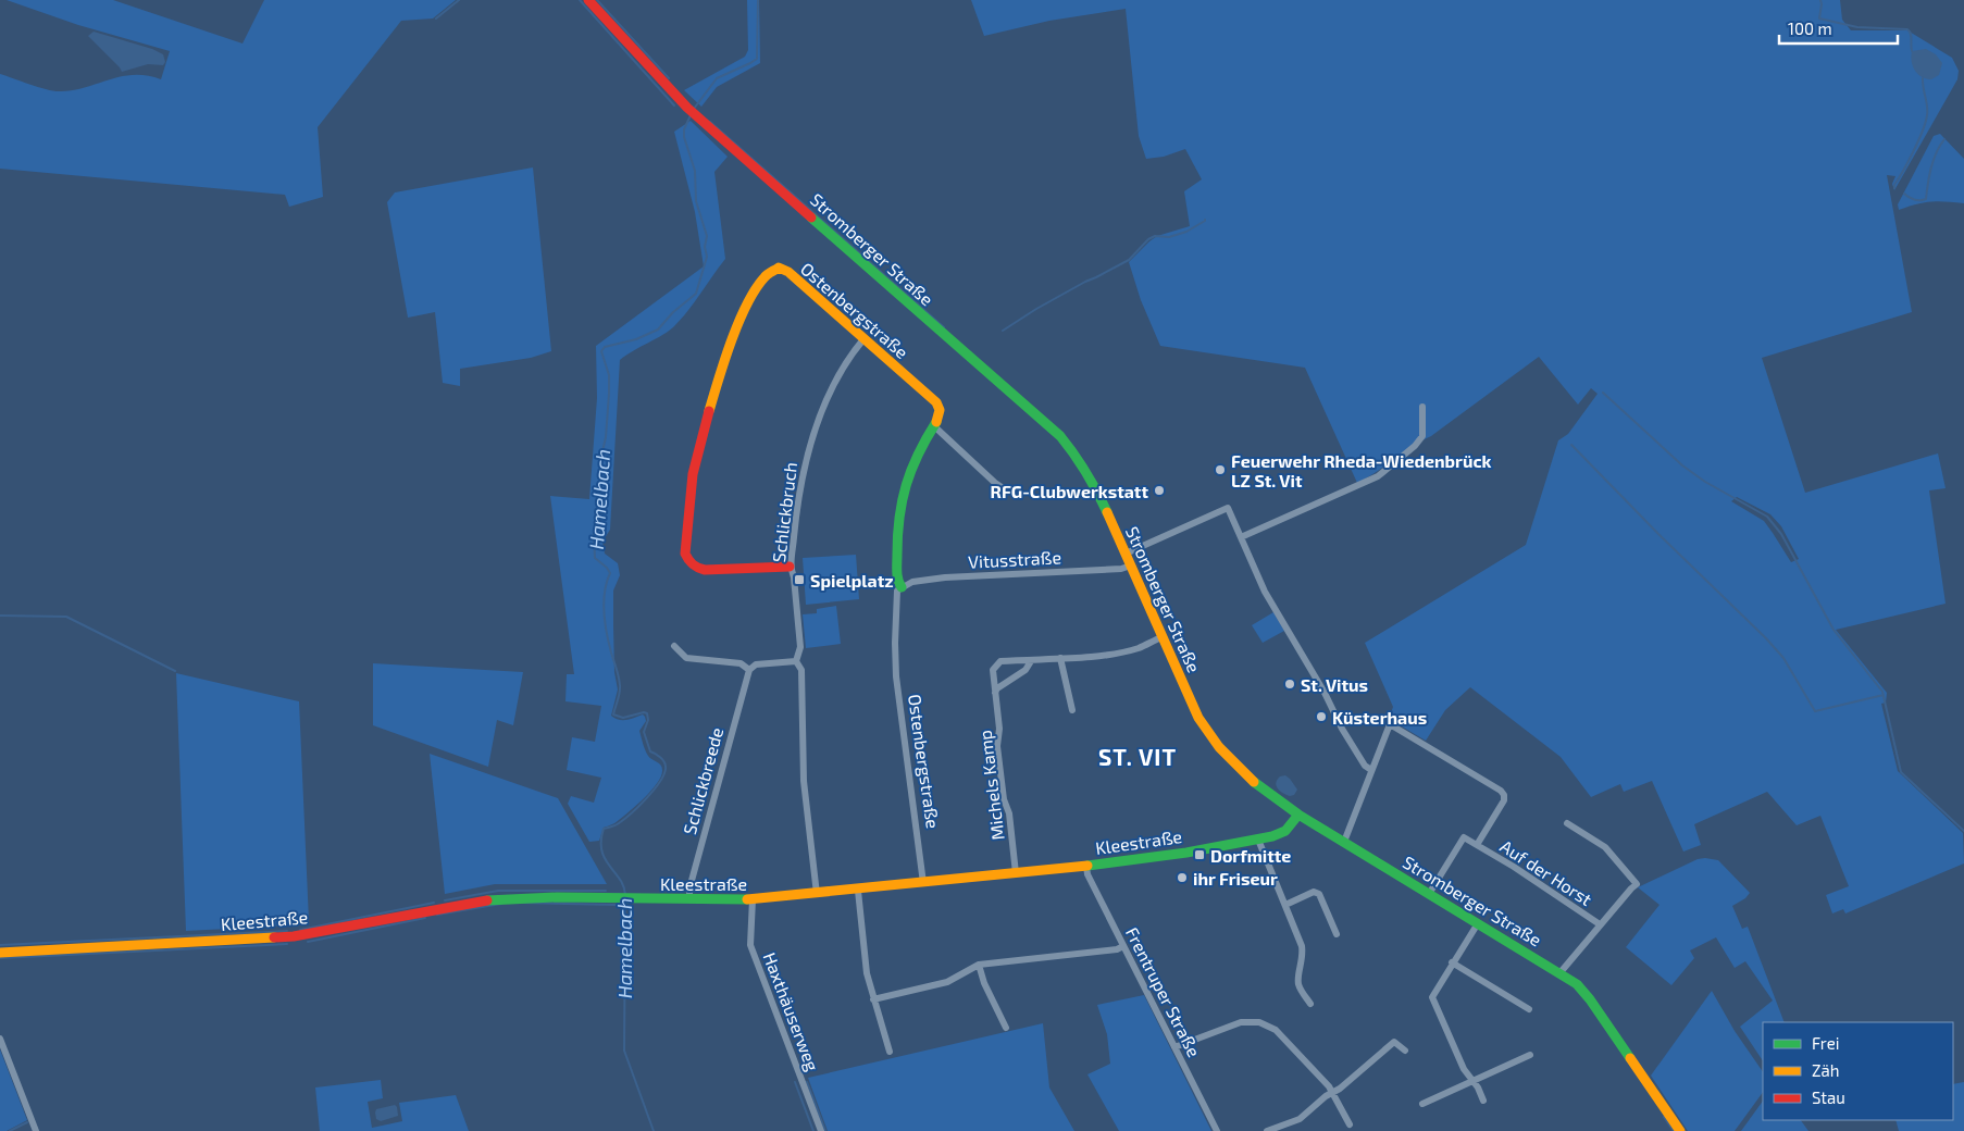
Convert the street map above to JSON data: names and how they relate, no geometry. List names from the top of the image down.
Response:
{
  "streets": {
    "street": [
      "Stromberger Straße",
      "Ostenbergstraße",
      "Schlickbruch",
      "Vitusstraße",
      "Schlickbreede",
      "Michels Kamp",
      "Kleestraße",
      "Auf der Horst",
      "Frentruper Straße",
      "Haxthäuserweg"
    ]
  },
  "crossings": [
    ["Stromberger Straße", "Vitusstraße"],
    ["Stromberger Straße", "Michels Kamp"],
    ["Stromberger Straße", "Kleestraße"],
    ["Stromberger Straße", "Auf der Horst"],
    ["Ostenbergstraße", "Schlickbruch"],
    ["Ostenbergstraße", "Vitusstraße"],
    ["Ostenbergstraße", "Kleestraße"],
    ["Schlickbruch", "Kleestraße"],
    ["Schlickbreede", "Kleestraße"],
    ["Michels Kamp", "Kleestraße"],
    ["Kleestraße", "Frentruper Straße"],
    ["Kleestraße", "Haxthäuserweg"]
  ],
  "districts": ["ST. VIT"],
  "water": ["Hamelbach"],
  "places": {
    "other": [
      "Feuerwehr Rheda-Wiedenbrück LZ St. Vit",
      "RFG-Clubwerkstatt",
      "St. Vitus",
      "Küsterhaus",
      "ihr Friseur"
    ],
    "transit": ["Spielplatz", "Dorfmitte"]
  },
  "legend": ["Frei", "Zäh", "Stau"],
  "scale_bar": "100 m"
}
